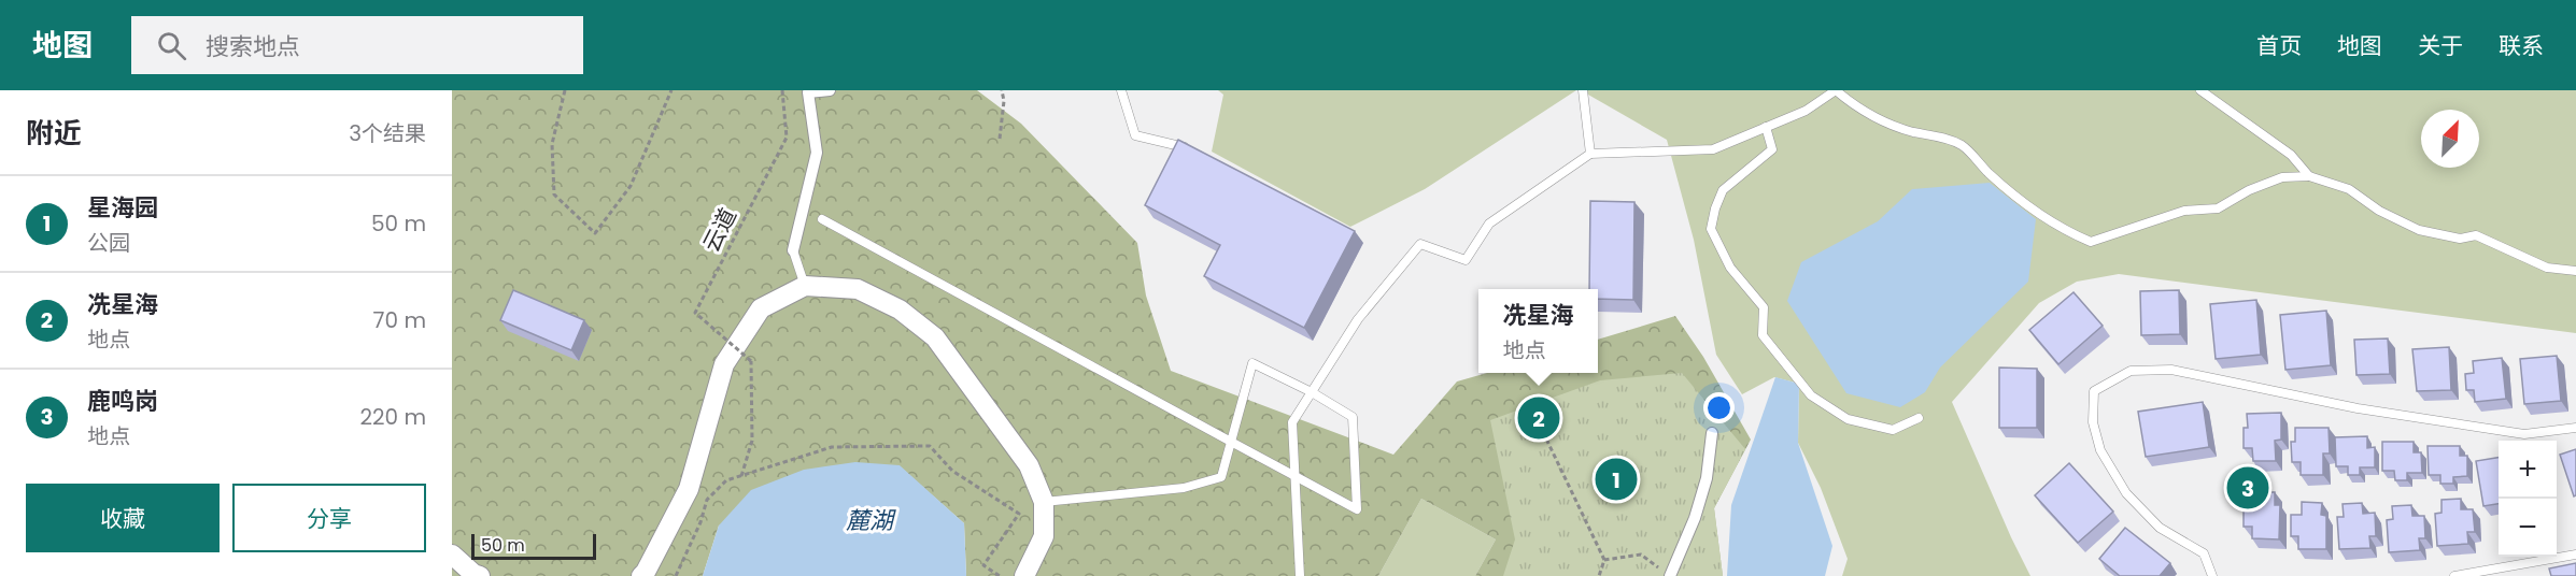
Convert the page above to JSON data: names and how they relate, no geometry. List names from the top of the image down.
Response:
{
  "streets": {
    "path": ["云道"]
  },
  "water": ["麓湖"],
  "scale_bar": "50 m",
  "north": "top right",
  "page": {
    "header": "地图",
    "search": "搜索地点",
    "nav": [
      "首页",
      "地图",
      "关于",
      "联系"
    ],
    "heading": ["附近", "3个结果"],
    "list": [
      {
        "mark": "1",
        "name": "星海园",
        "note": "公园",
        "value": "50 m"
      },
      {
        "mark": "2",
        "name": "冼星海",
        "note": "地点",
        "value": "70 m"
      },
      {
        "mark": "3",
        "name": "鹿鸣岗",
        "note": "地点",
        "value": "220 m"
      }
    ],
    "popup": ["冼星海", "地点"],
    "pins": ["2", "1", "3"],
    "map_buttons": ["+", "−"],
    "buttons": ["收藏", "分享"],
    "scale": "50 m"
  }
}
